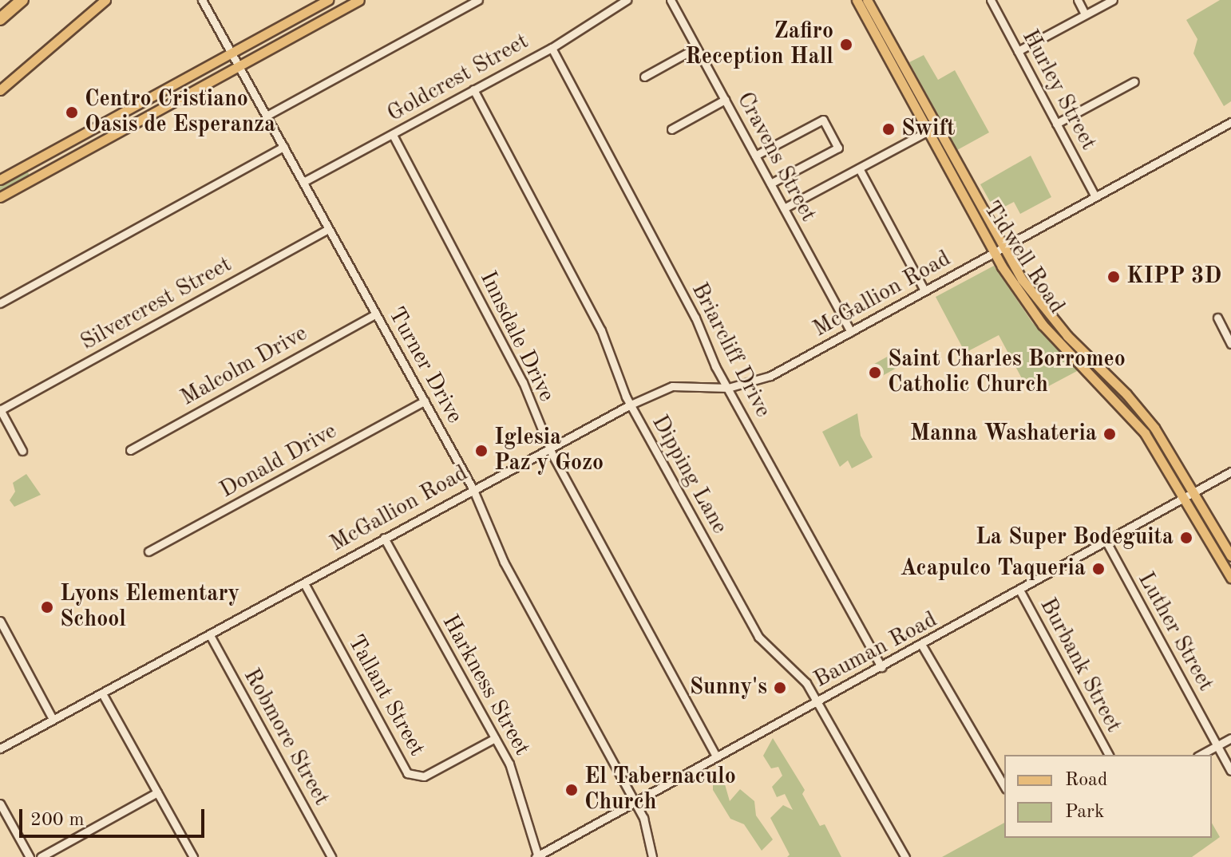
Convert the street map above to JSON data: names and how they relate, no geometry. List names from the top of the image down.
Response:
{
  "streets": {
    "main road": ["Tidwell Road"],
    "street": [
      "Goldcrest Street",
      "Hurley Street",
      "Cravens Street",
      "McGallion Road",
      "Silvercrest Street",
      "Innsdale Drive",
      "Briarcliff Drive",
      "Turner Drive",
      "Malcolm Drive",
      "Donald Drive",
      "Dipping Lane",
      "Luther Street",
      "Bauman Road",
      "Burbank Street",
      "Harkness Street",
      "Tallant Street",
      "Robmore Street"
    ]
  },
  "crossings": [
    ["Goldcrest Street", "Innsdale Drive"],
    ["Goldcrest Street", "Briarcliff Drive"],
    ["Goldcrest Street", "Turner Drive"],
    ["Goldcrest Street", "Dipping Lane"],
    ["Hurley Street", "McGallion Road"],
    ["Cravens Street", "McGallion Road"],
    ["Tidwell Road", "McGallion Road"],
    ["Tidwell Road", "Bauman Road"],
    ["McGallion Road", "Innsdale Drive"],
    ["McGallion Road", "Briarcliff Drive"],
    ["McGallion Road", "Turner Drive"],
    ["McGallion Road", "Dipping Lane"],
    ["McGallion Road", "Harkness Street"],
    ["McGallion Road", "Tallant Street"],
    ["McGallion Road", "Robmore Street"],
    ["Silvercrest Street", "Turner Drive"],
    ["Innsdale Drive", "Bauman Road"],
    ["Briarcliff Drive", "Bauman Road"],
    ["Turner Drive", "Malcolm Drive"],
    ["Turner Drive", "Donald Drive"],
    ["Turner Drive", "Bauman Road"],
    ["Dipping Lane", "Bauman Road"],
    ["Luther Street", "Bauman Road"],
    ["Bauman Road", "Burbank Street"],
    ["Bauman Road", "Harkness Street"],
    ["Harkness Street", "Tallant Street"]
  ],
  "places": [
    "Zafiro Reception Hall",
    "Centro Cristiano Oasis de Esperanza",
    "Swift",
    "KIPP 3D",
    "Saint Charles Borromeo Catholic Church",
    "Manna Washateria",
    "Iglesia Paz y Gozo",
    "La Super Bodeguita",
    "Acapulco Taqueria",
    "Lyons Elementary School",
    "Sunny's",
    "El Tabernaculo Church"
  ],
  "legend": ["Road", "Park"],
  "scale_bar": "200 m"
}
